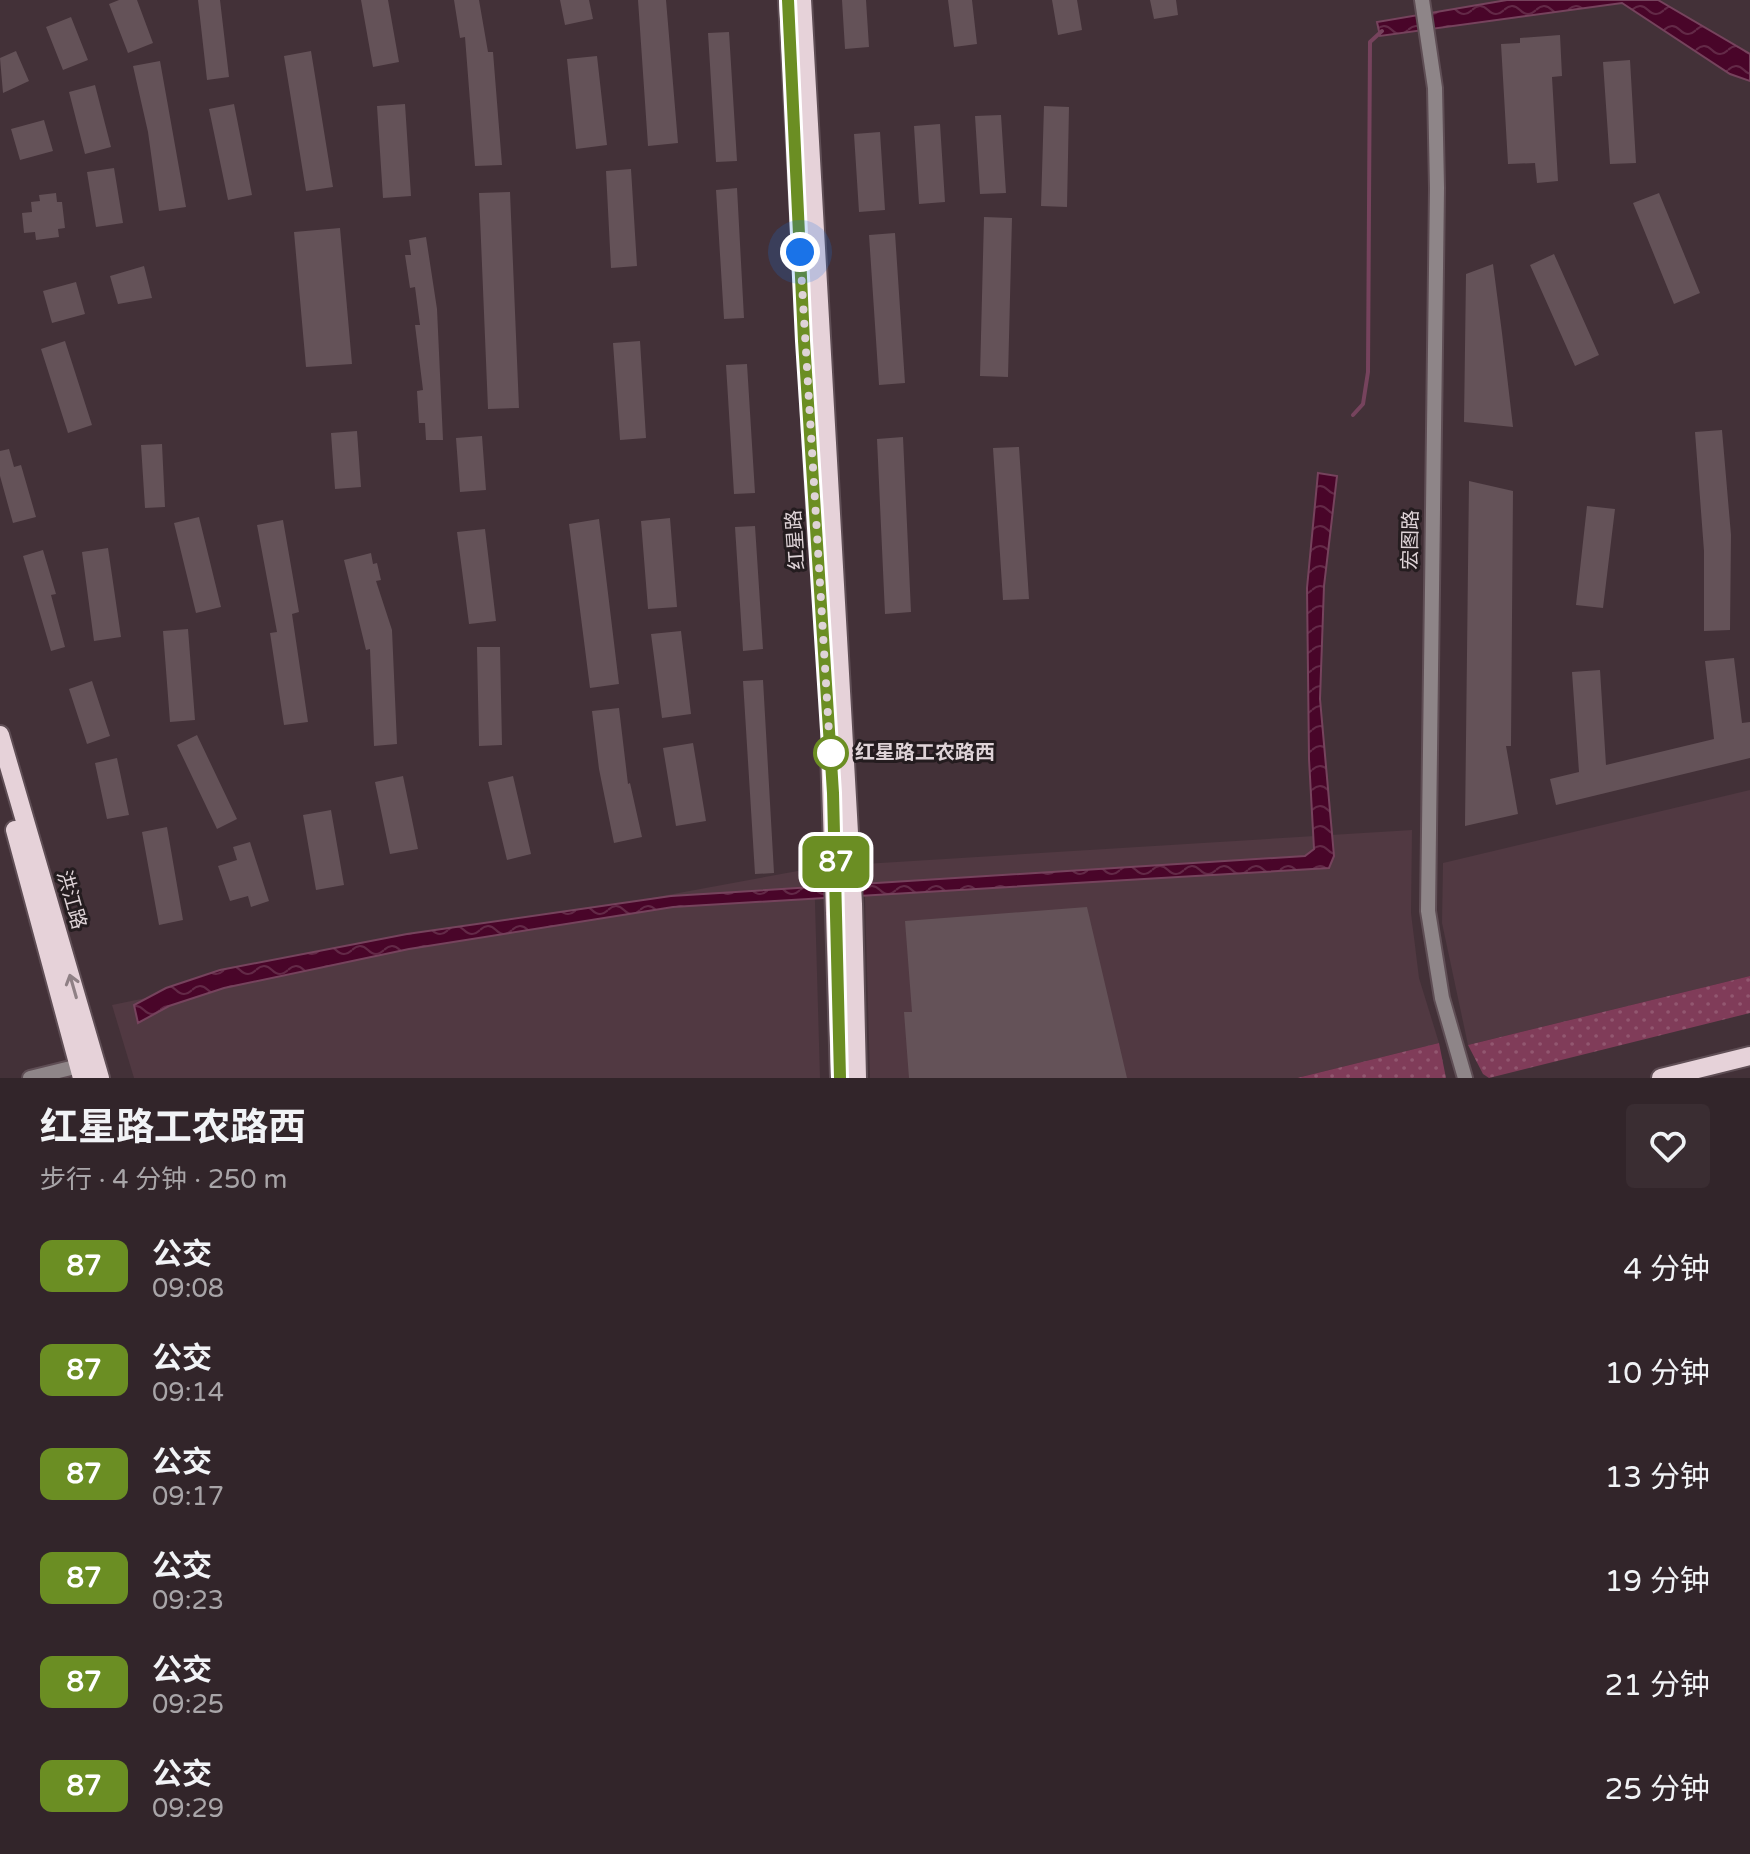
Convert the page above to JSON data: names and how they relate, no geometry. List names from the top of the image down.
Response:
{
  "streets": {
    "main road": ["红星路", "洪江路"],
    "street": ["宏图路"]
  },
  "places": ["红星路工农路西"],
  "lines": ["bus line 87"],
  "page": {
    "on_map": "87",
    "heading": ["红星路工农路西", "步行 · 4 分钟 · 250 m"],
    "list": [
      {
        "mark": "87",
        "name": "公交",
        "note": "09:08",
        "value": "4 分钟"
      },
      {
        "mark": "87",
        "name": "公交",
        "note": "09:14",
        "value": "10 分钟"
      },
      {
        "mark": "87",
        "name": "公交",
        "note": "09:17",
        "value": "13 分钟"
      },
      {
        "mark": "87",
        "name": "公交",
        "note": "09:23",
        "value": "19 分钟"
      },
      {
        "mark": "87",
        "name": "公交",
        "note": "09:25",
        "value": "21 分钟"
      },
      {
        "mark": "87",
        "name": "公交",
        "note": "09:29",
        "value": "25 分钟"
      }
    ]
  }
}
